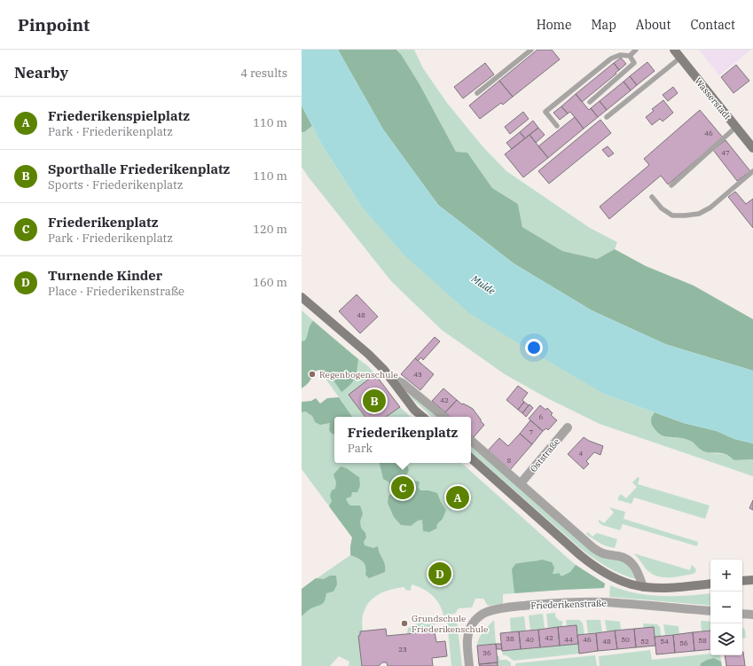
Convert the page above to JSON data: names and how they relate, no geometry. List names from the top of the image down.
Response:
{
  "streets": {
    "main road": ["Wasserstadt"],
    "street": ["Oststraße", "Friederikenstraße"]
  },
  "water": ["Mulde"],
  "places": ["Regenbogenschule", "Grundschule Friederikenschule"],
  "house_numbers": [
    "46",
    "47",
    "48",
    "43",
    "42",
    "6",
    "7",
    "4",
    "8",
    "42",
    "38",
    "40",
    "44",
    "46",
    "50",
    "58",
    "48",
    "52",
    "54",
    "56",
    "23",
    "36"
  ],
  "page": {
    "header": "Pinpoint",
    "nav": [
      "Home",
      "Map",
      "About",
      "Contact"
    ],
    "heading": ["Nearby", "4 results"],
    "list": [
      {
        "mark": "A",
        "name": "Friederikenspielplatz",
        "note": "Park · Friederikenplatz",
        "value": "110 m"
      },
      {
        "mark": "B",
        "name": "Sporthalle Friederikenplatz",
        "note": "Sports · Friederikenplatz",
        "value": "110 m"
      },
      {
        "mark": "C",
        "name": "Friederikenplatz",
        "note": "Park · Friederikenplatz",
        "value": "120 m"
      },
      {
        "mark": "D",
        "name": "Turnende Kinder",
        "note": "Place · Friederikenstraße",
        "value": "160 m"
      }
    ],
    "pins": [
      "B",
      "C",
      "A",
      "D"
    ],
    "popup": ["Friederikenplatz", "Park"],
    "map_buttons": ["+", "−"]
  }
}
